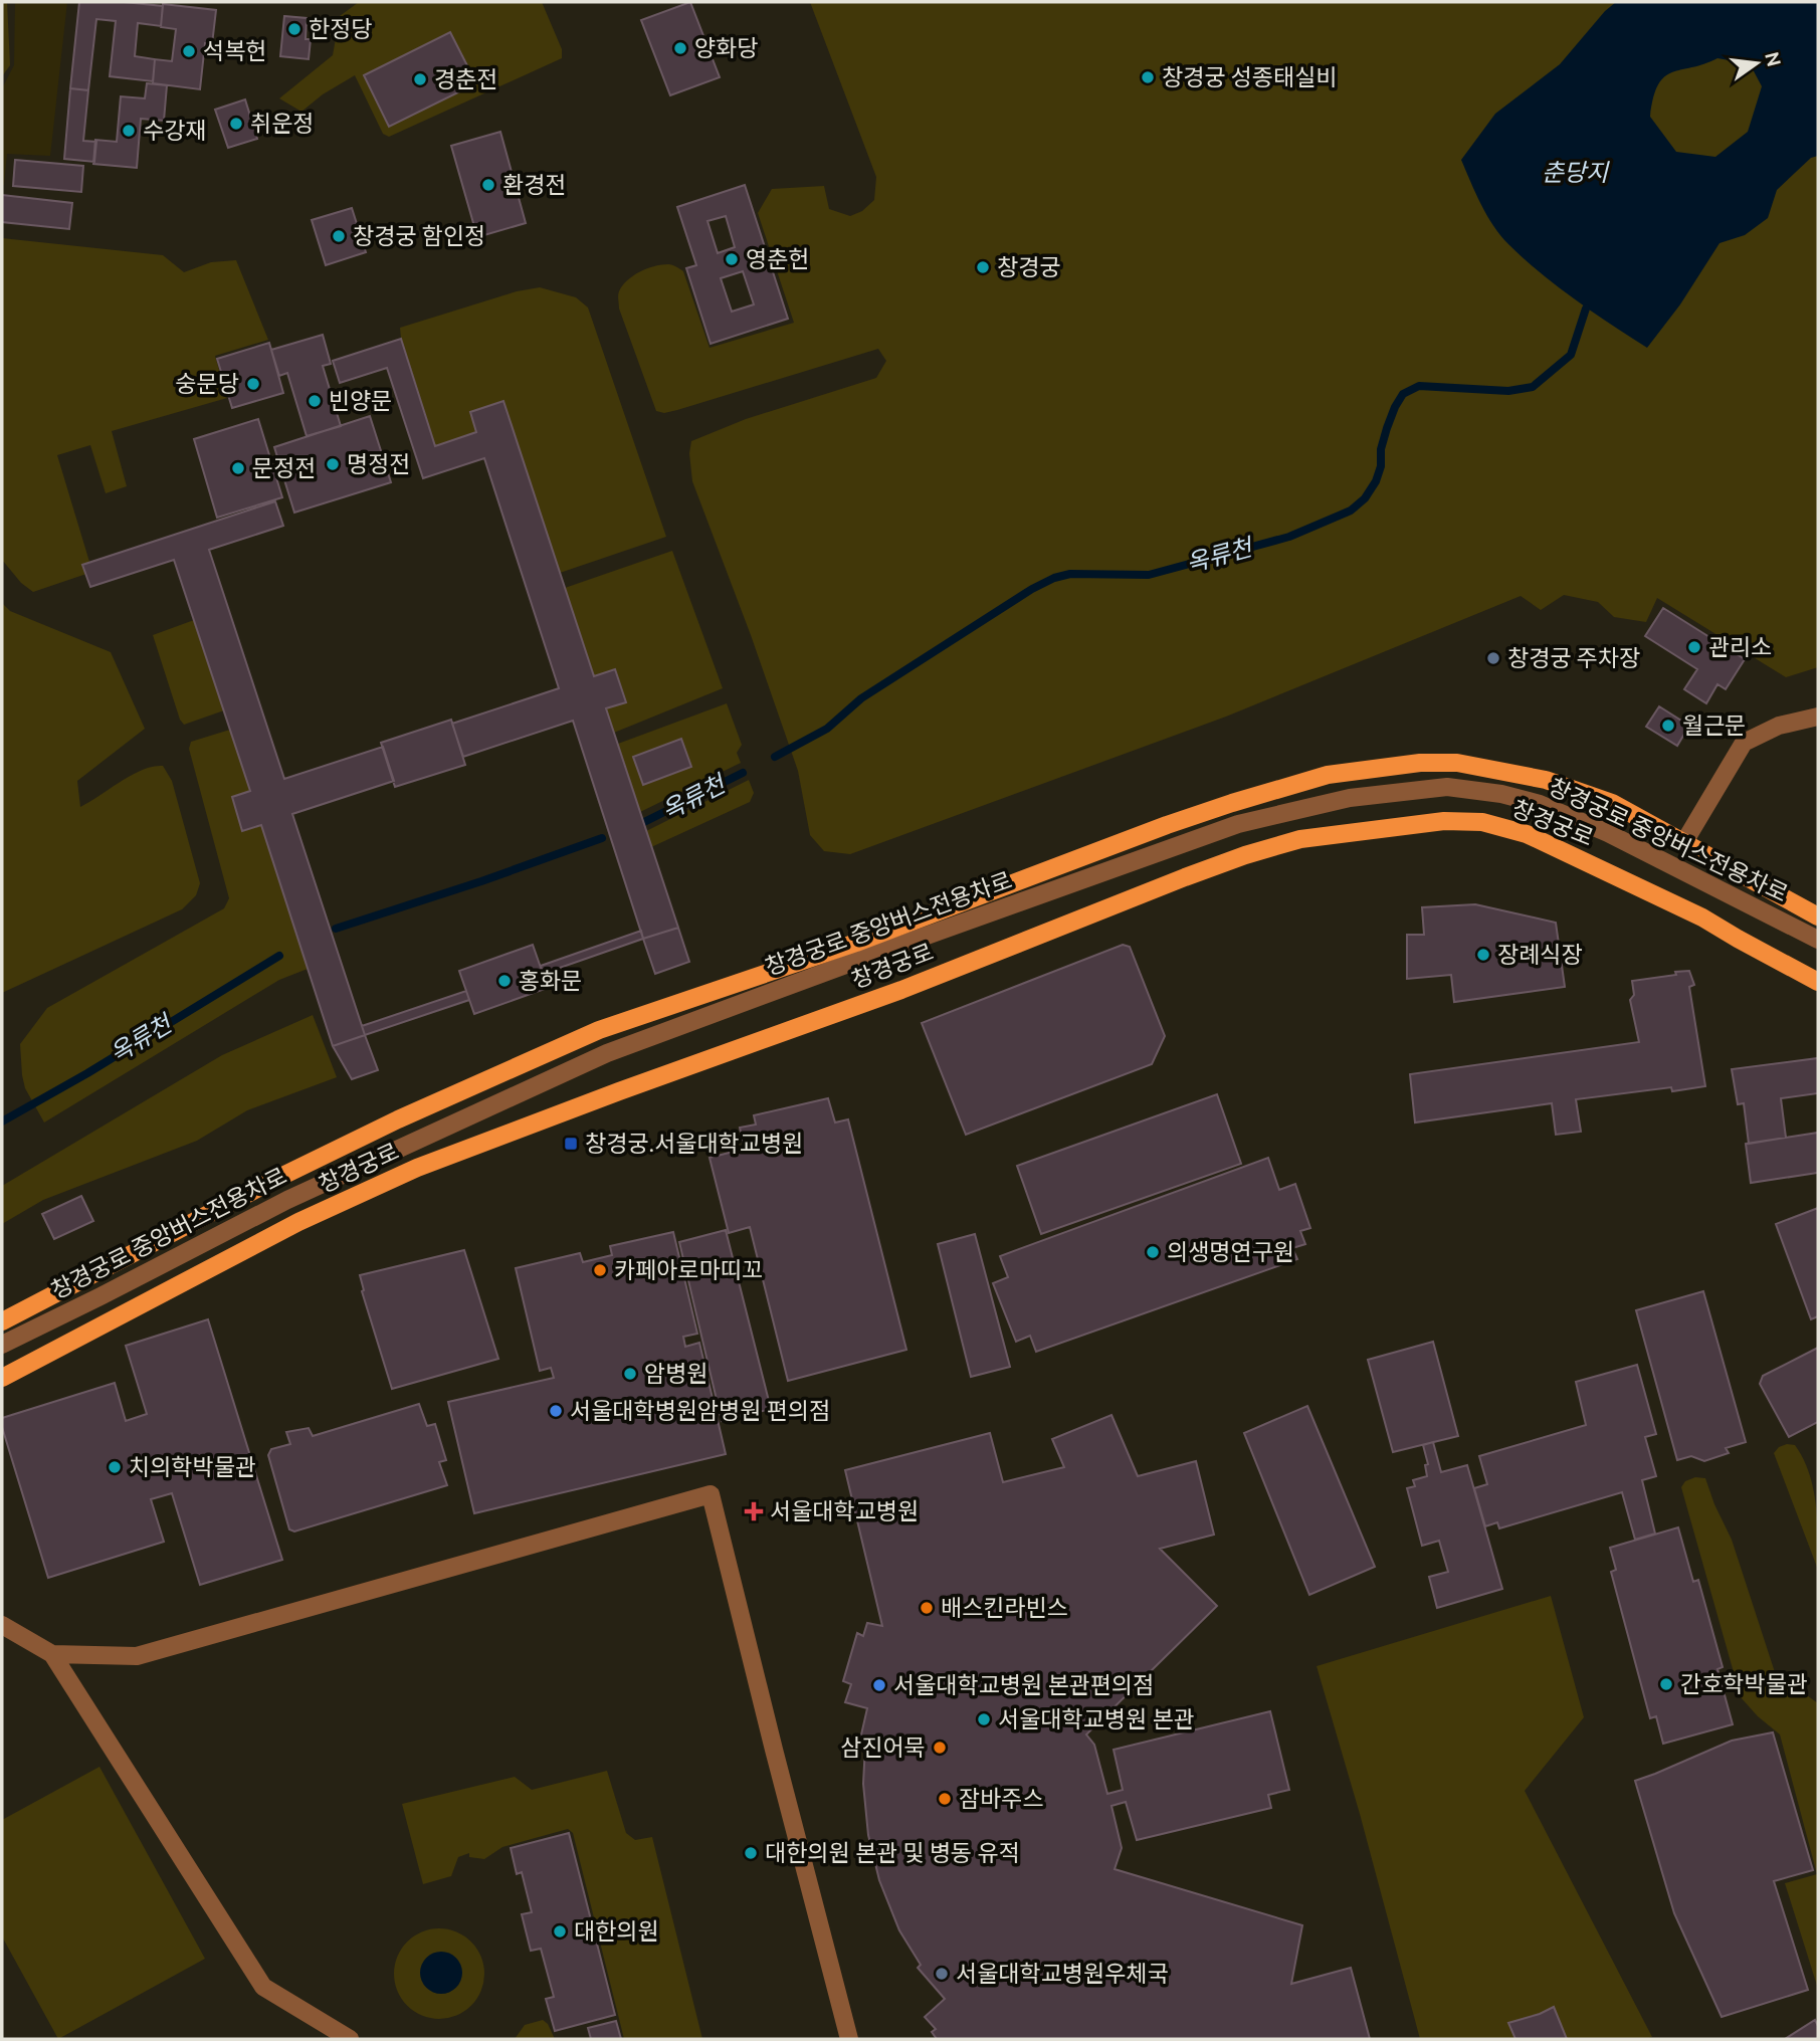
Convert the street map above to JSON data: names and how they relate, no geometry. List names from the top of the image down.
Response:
{
  "streets": {
    "main road": ["창경궁로"],
    "lane": ["창경궁로 중앙버스전용차로"]
  },
  "water": ["춘당지", "옥류천"],
  "places": {
    "other": [
      "한정당",
      "양화당",
      "석복헌",
      "창경궁 성종태실비",
      "경춘전",
      "취운정",
      "수강재",
      "환경전",
      "창경궁 함인정",
      "영춘헌",
      "창경궁",
      "숭문당",
      "빈양문",
      "명정전",
      "문정전",
      "관리소",
      "창경궁 주차장",
      "월근문",
      "장례식장",
      "홍화문",
      "의생명연구원",
      "카페아로마띠꼬",
      "암병원",
      "서울대학병원암병원 편의점",
      "치의학박물관",
      "배스킨라빈스",
      "간호학박물관",
      "서울대학교병원 본관편의점",
      "서울대학교병원 본관",
      "삼진어묵",
      "잠바주스",
      "대한의원 본관 및 병동 유적",
      "대한의원",
      "서울대학교병원우체국"
    ],
    "transit": ["창경궁.서울대학교병원"],
    "health": ["서울대학교병원"]
  },
  "north": "right"
}
